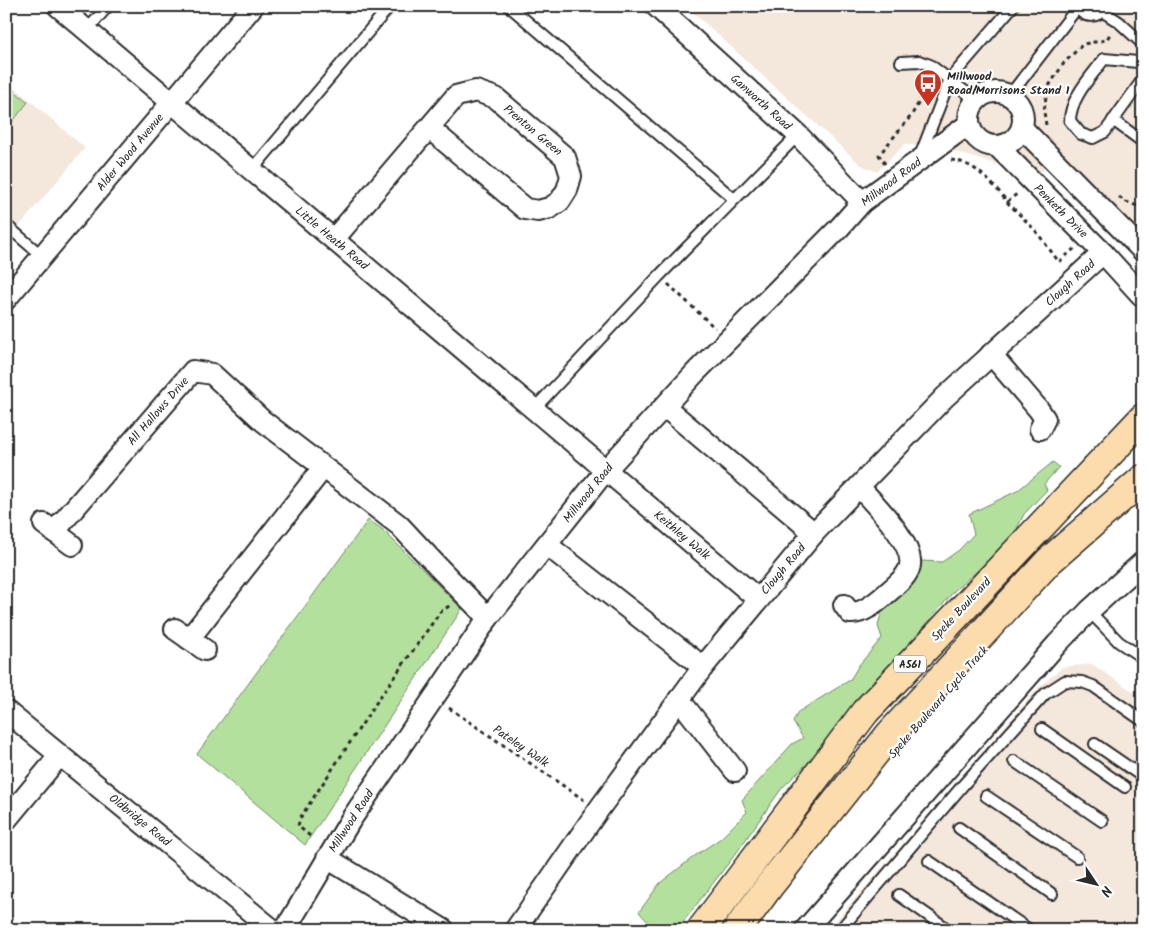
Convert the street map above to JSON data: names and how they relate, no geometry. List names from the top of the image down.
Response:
{
  "streets": {
    "highway": ["Speke Boulevard", "A561"],
    "street": [
      "Ganworth Road",
      "Prenton Green",
      "Alder Wood Avenue",
      "Millwood Road",
      "Penketh Drive",
      "Little Heath Road",
      "Clough Road",
      "All Hallows Drive",
      "Keithley Walk",
      "Oldbridge Road"
    ],
    "path": ["Pateley Walk"]
  },
  "crossings": [
    ["Ganworth Road", "Millwood Road"],
    ["Prenton Green", "Little Heath Road"],
    ["Alder Wood Avenue", "Little Heath Road"],
    ["Millwood Road", "Penketh Drive"],
    ["Millwood Road", "Little Heath Road"],
    ["Millwood Road", "All Hallows Drive"],
    ["Millwood Road", "Keithley Walk"],
    ["Millwood Road", "Pateley Walk"],
    ["Penketh Drive", "Clough Road"],
    ["Little Heath Road", "Keithley Walk"],
    ["Clough Road", "Keithley Walk"],
    ["Clough Road", "Pateley Walk"]
  ],
  "places": {
    "bus stop": ["Millwood Road/Morrisons Stand 1"]
  },
  "north": "bottom right"
}
